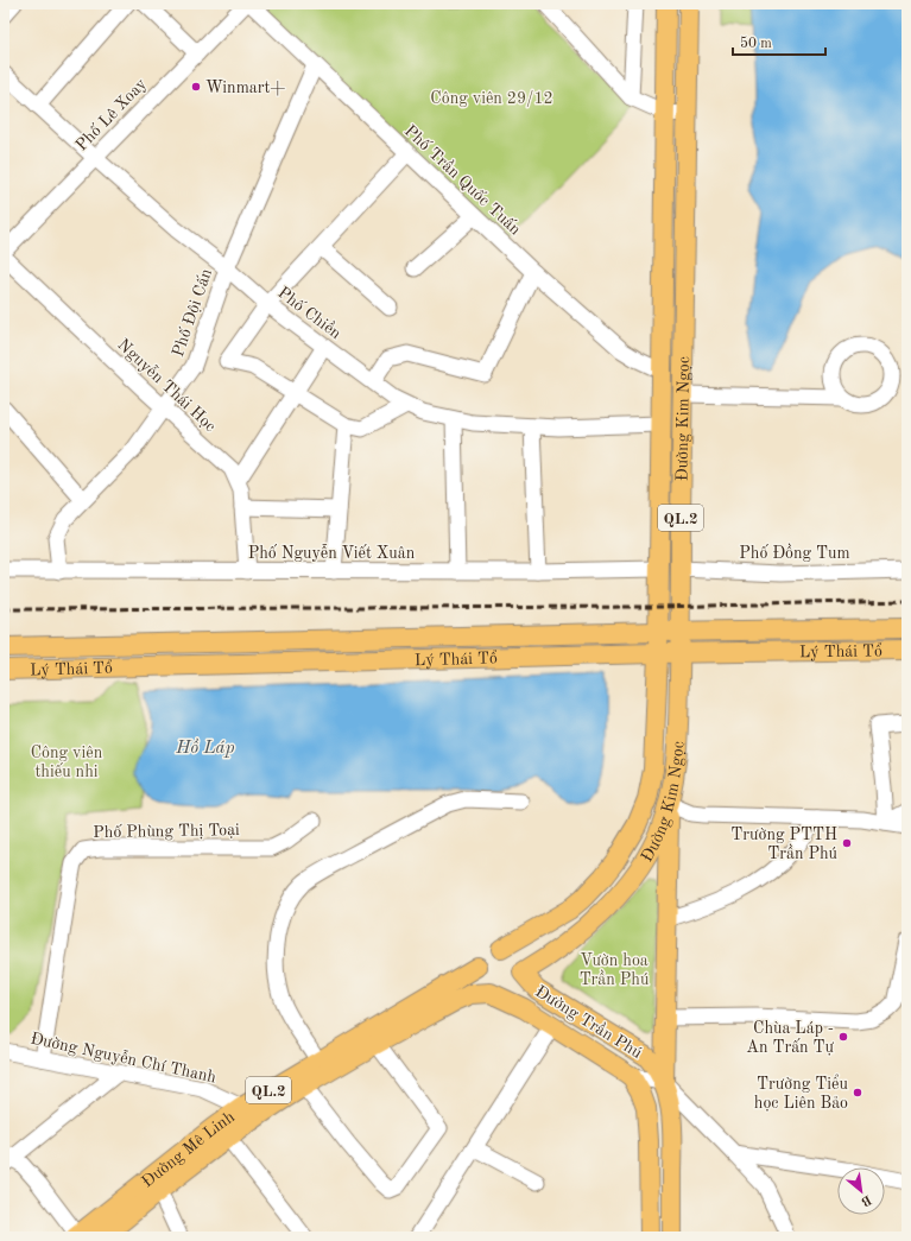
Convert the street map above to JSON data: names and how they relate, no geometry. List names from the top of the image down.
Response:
{
  "streets": {
    "main road": [
      "Đường Kim Ngọc",
      "QL.2",
      "Lý Thái Tổ",
      "Đường Trần Phú",
      "Đường Mê Linh"
    ],
    "street": [
      "Phố Lê Xoay",
      "Phố Trần Quốc Tuấn",
      "Phố Đội Cấn",
      "Phố Chiền",
      "Nguyễn Thái Học",
      "Phố Nguyễn Viết Xuân",
      "Phố Đồng Tum",
      "Phố Phùng Thị Toại",
      "Đường Nguyễn Chí Thanh"
    ]
  },
  "crossings": [
    ["Phố Lê Xoay", "Phố Chiền"],
    ["Phố Trần Quốc Tuấn", "Phố Đội Cấn"],
    ["Phố Trần Quốc Tuấn", "Đường Kim Ngọc"],
    ["Phố Đội Cấn", "Phố Chiền"],
    ["Phố Đội Cấn", "Nguyễn Thái Học"],
    ["Phố Đội Cấn", "Phố Nguyễn Viết Xuân"],
    ["Phố Chiền", "Đường Kim Ngọc"],
    ["Nguyễn Thái Học", "Phố Nguyễn Viết Xuân"],
    ["Đường Kim Ngọc", "QL.2"],
    ["Đường Kim Ngọc", "Phố Nguyễn Viết Xuân"],
    ["Đường Kim Ngọc", "Phố Đồng Tum"],
    ["Đường Kim Ngọc", "Lý Thái Tổ"],
    ["Đường Kim Ngọc", "Đường Trần Phú"],
    ["Đường Kim Ngọc", "Đường Mê Linh"],
    ["QL.2", "Đường Trần Phú"],
    ["QL.2", "Đường Mê Linh"],
    ["Phố Phùng Thị Toại", "Đường Nguyễn Chí Thanh"],
    ["Đường Trần Phú", "Đường Mê Linh"],
    ["Đường Nguyễn Chí Thanh", "Đường Mê Linh"]
  ],
  "water": ["Hồ Láp"],
  "parks": ["Công viên 29/12", "Công viên thiếu nhi", "Vườn hoa Trần Phú"],
  "places": [
    "Winmart+",
    "Trường PTTH Trần Phú",
    "Chùa Láp - An Trấn Tự",
    "Trường Tiểu học Liên Bảo"
  ],
  "scale_bar": "50 m",
  "north": "bottom right"
}
